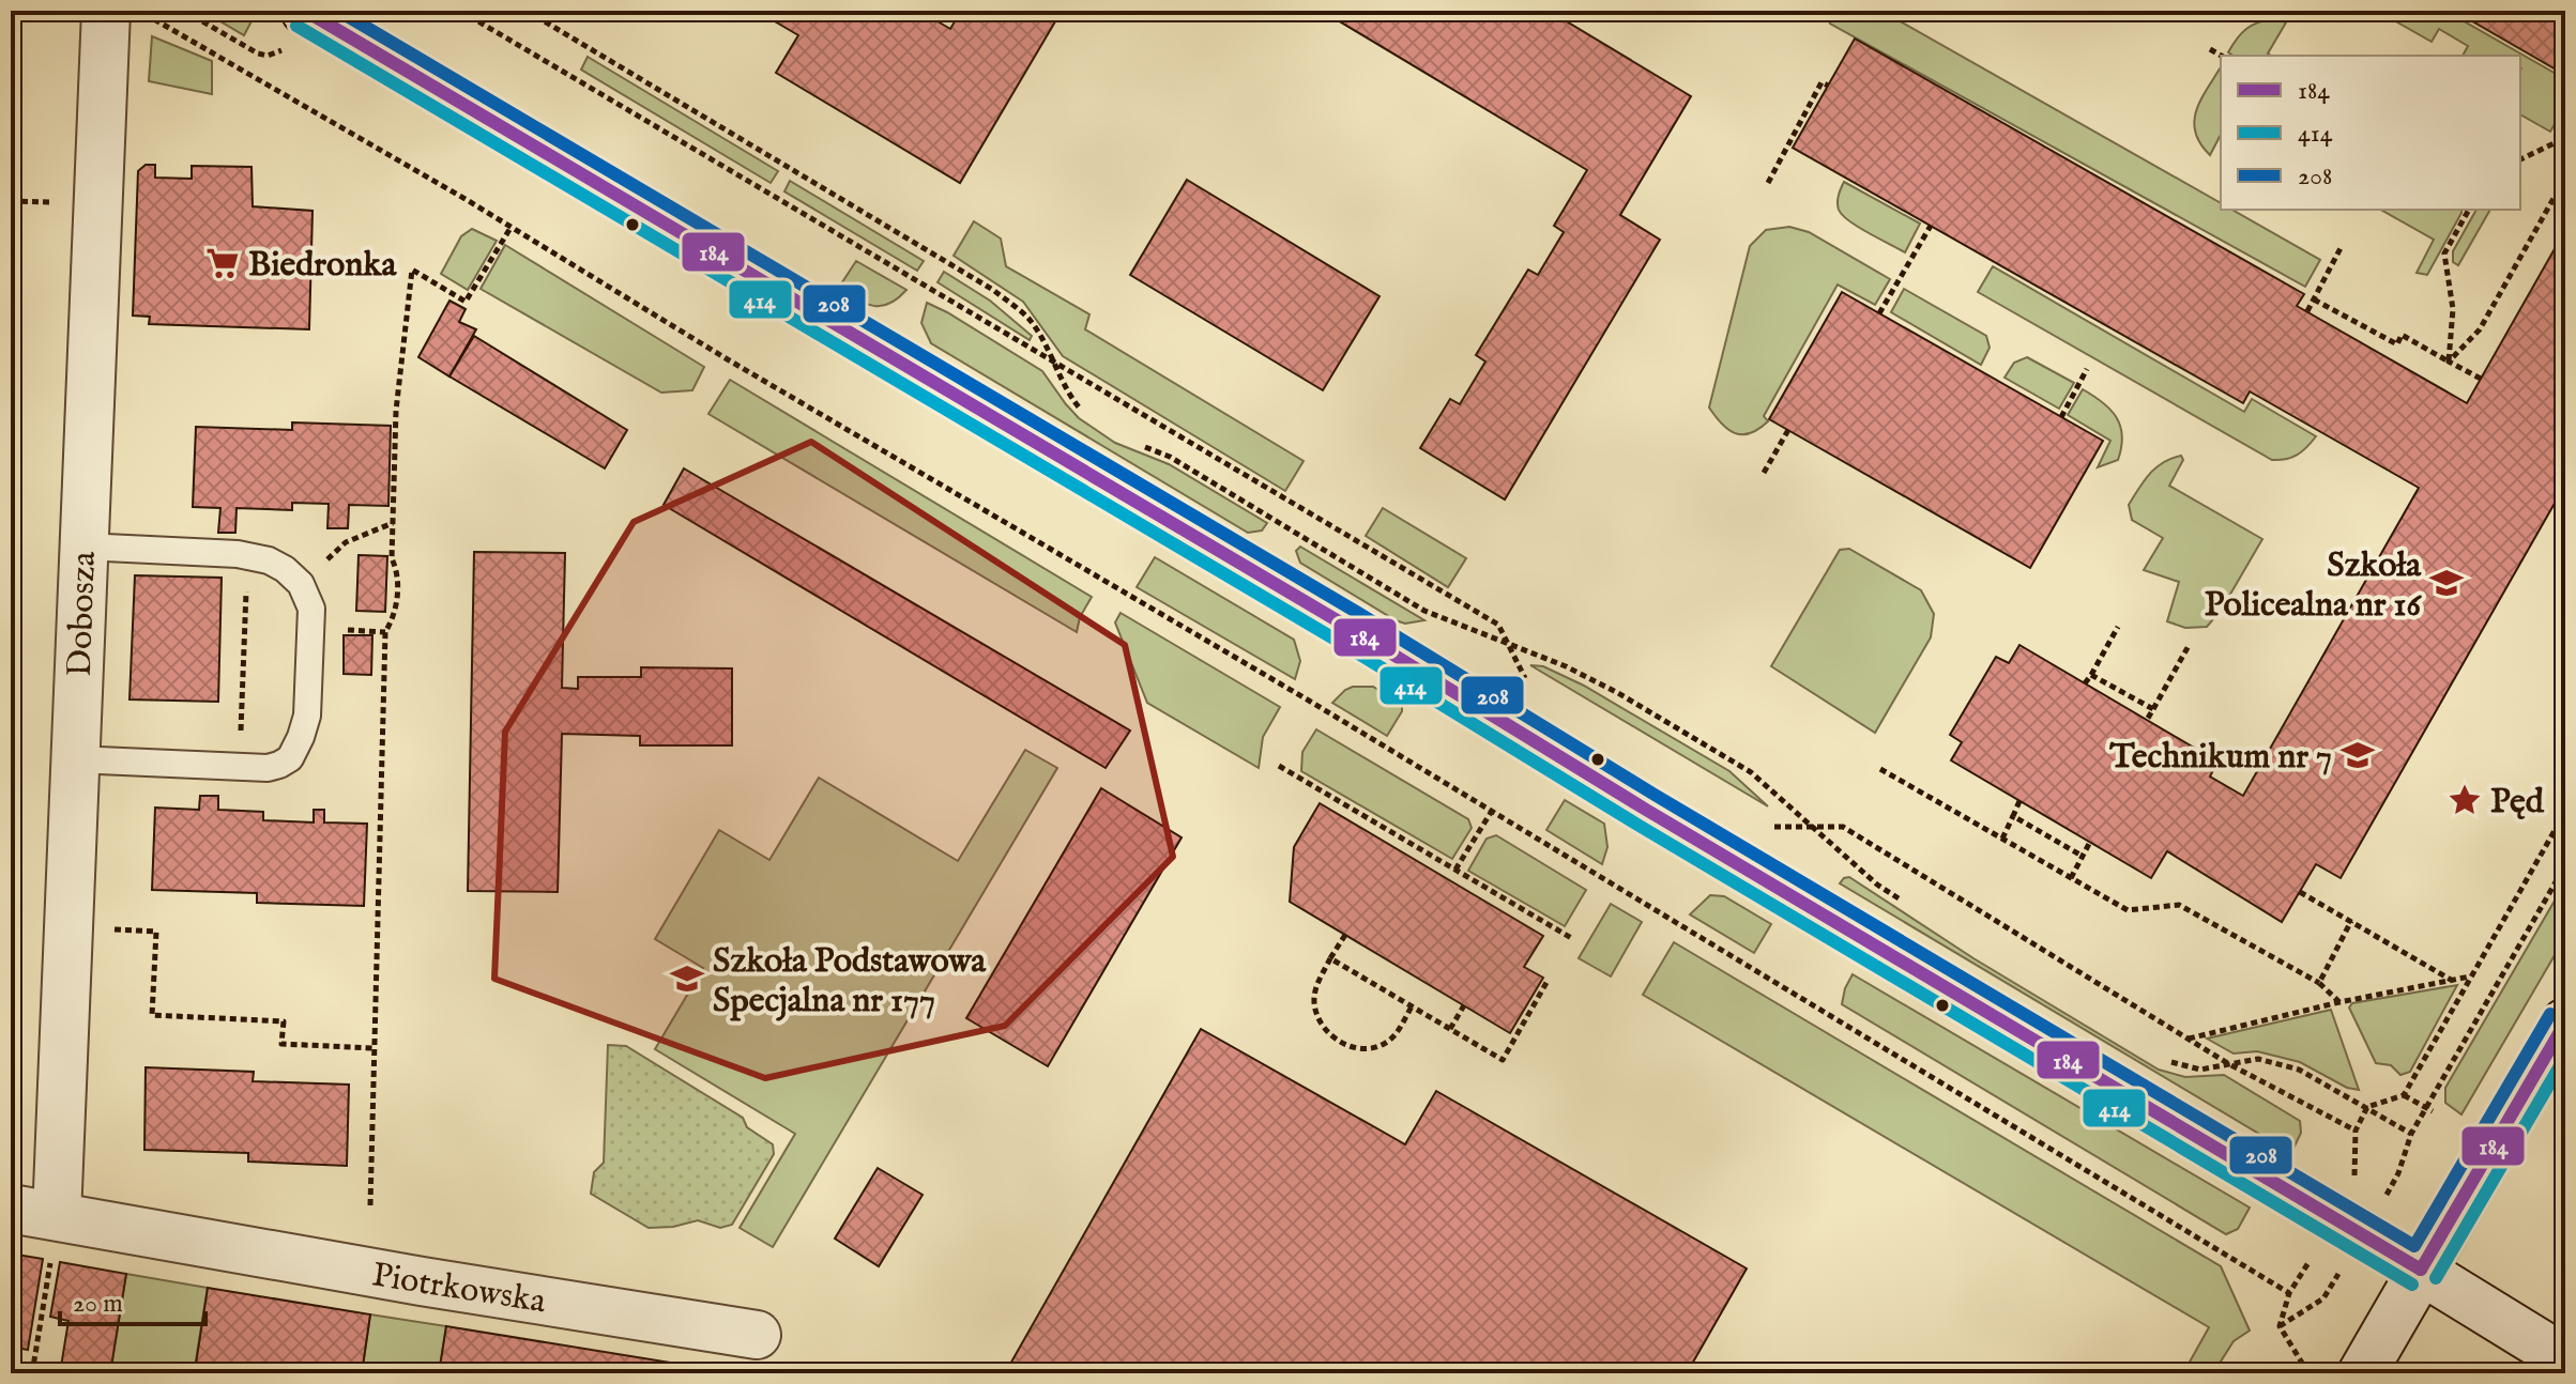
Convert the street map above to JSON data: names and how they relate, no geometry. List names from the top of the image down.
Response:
{
  "streets": {
    "street": ["Dobosza", "Piotrkowska"]
  },
  "crossings": [
    ["Dobosza", "Piotrkowska"]
  ],
  "places": {
    "supermarket": ["Biedronka"],
    "school or university": ["Szkoła Policealna nr 16", "Technikum nr 7", "Szkoła Podstawowa Specjalna nr 177"],
    "place": ["Pęd"]
  },
  "lines": ["transit line 184", "transit line 208", "transit line 414"],
  "legend": ["184", "414", "208"],
  "scale_bar": "20 m"
}
